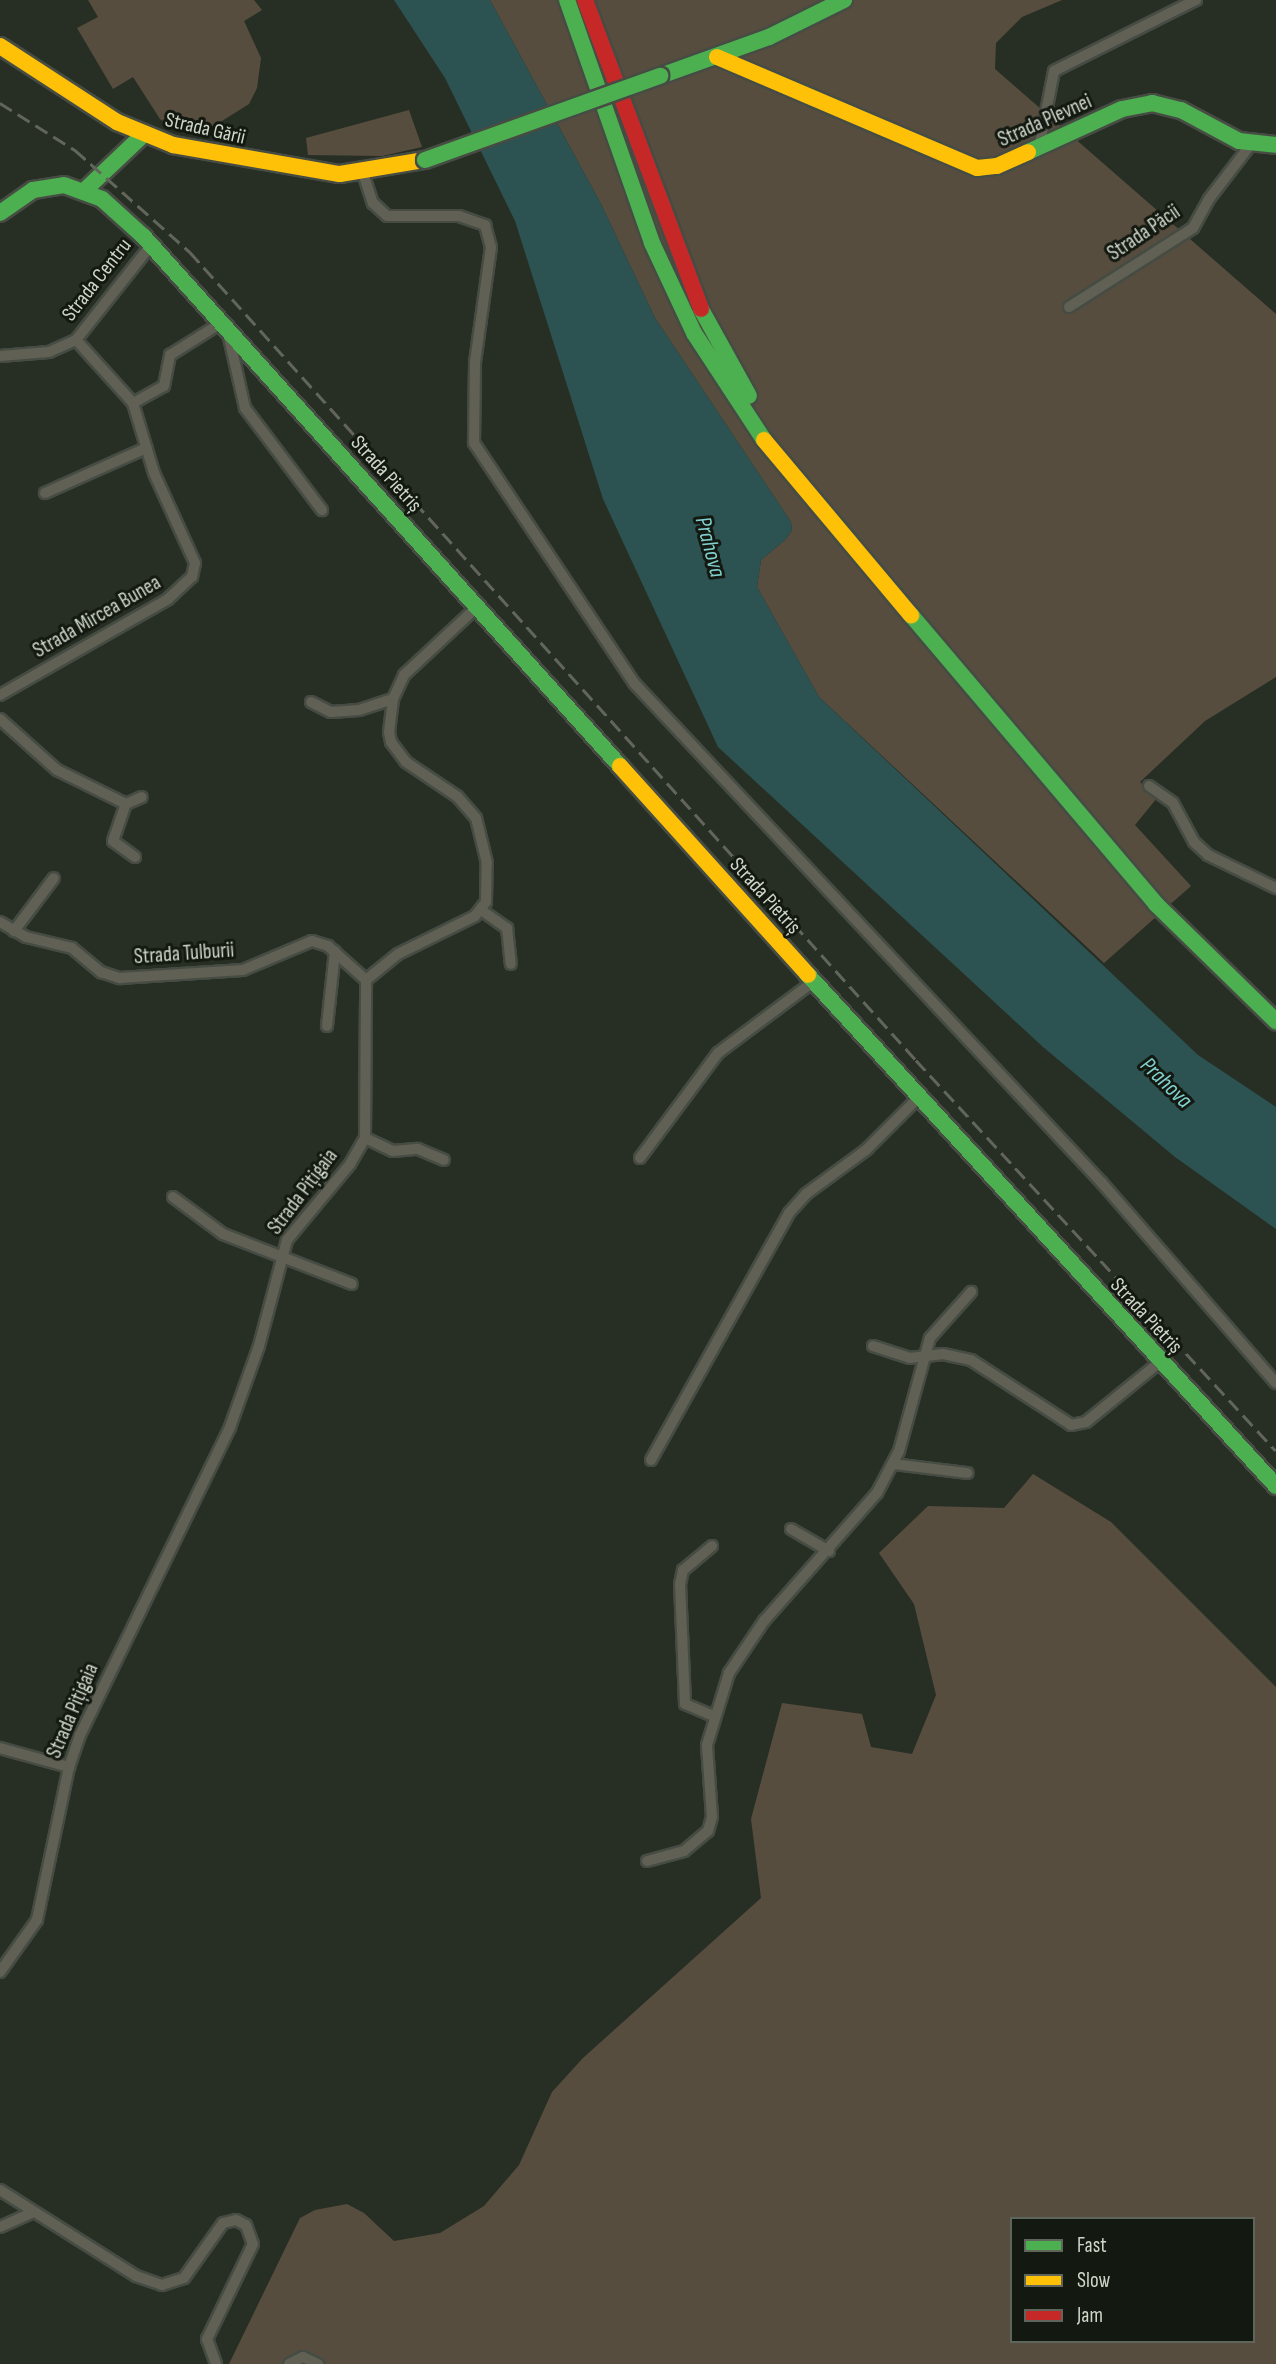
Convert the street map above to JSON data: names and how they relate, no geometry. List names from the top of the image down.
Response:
{
  "streets": {
    "main road": [
      "Strada Plevnei",
      "Strada Gării",
      "Strada Centru",
      "Strada Pietriș"
    ],
    "street": [
      "Strada Păcii",
      "Strada Mircea Bunea",
      "Strada Tulburii",
      "Strada Pițigaia"
    ]
  },
  "crossings": [
    ["Strada Plevnei", "Strada Gării"],
    ["Strada Plevnei", "Strada Păcii"],
    ["Strada Centru", "Strada Pietriș"],
    ["Strada Centru", "Strada Mircea Bunea"]
  ],
  "water": ["Prahova"],
  "legend": ["Fast", "Slow", "Jam"]
}
